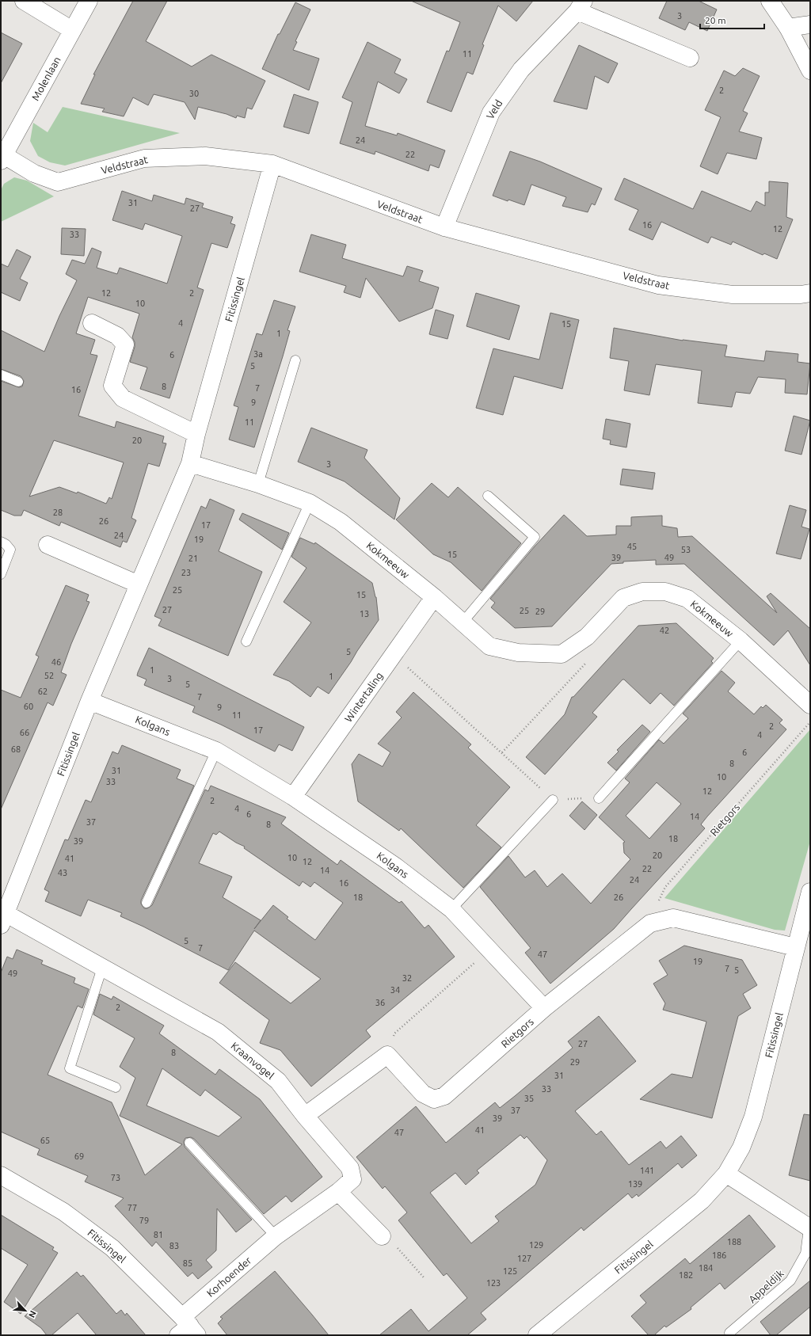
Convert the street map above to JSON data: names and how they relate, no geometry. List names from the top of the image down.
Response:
{
  "streets": {
    "street": [
      "Molenlaan",
      "Veld",
      "Veldstraat",
      "Fitissingel",
      "Kokmeeuw",
      "Wintertaling",
      "Kolgans",
      "Rietgors",
      "Kraanvogel",
      "Korhoender"
    ],
    "lane": ["Appeldijk"]
  },
  "crossings": [
    ["Molenlaan", "Veldstraat"],
    ["Veld", "Veldstraat"],
    ["Veldstraat", "Fitissingel"],
    ["Fitissingel", "Kokmeeuw"],
    ["Fitissingel", "Kolgans"],
    ["Fitissingel", "Rietgors"],
    ["Fitissingel", "Kraanvogel"],
    ["Fitissingel", "Korhoender"],
    ["Kokmeeuw", "Wintertaling"],
    ["Wintertaling", "Kolgans"],
    ["Kolgans", "Rietgors"],
    ["Kraanvogel", "Korhoender"]
  ],
  "house_numbers": [
    "3",
    "11",
    "2",
    "30",
    "24",
    "22",
    "31",
    "27",
    "16",
    "12",
    "33",
    "12",
    "2",
    "10",
    "4",
    "15",
    "1",
    "3a",
    "6",
    "5",
    "8",
    "7",
    "16",
    "9",
    "11",
    "20",
    "3",
    "28",
    "26",
    "17",
    "24",
    "19",
    "45",
    "53",
    "15",
    "39",
    "49",
    "21",
    "23",
    "25",
    "15",
    "27",
    "25",
    "29",
    "13",
    "42",
    "5",
    "46",
    "1",
    "52",
    "1",
    "3",
    "5",
    "62",
    "7",
    "60",
    "9",
    "11",
    "2",
    "17",
    "66",
    "4",
    "68",
    "6",
    "8",
    "31",
    "10",
    "33",
    "12",
    "2",
    "4",
    "6",
    "14",
    "37",
    "8",
    "18",
    "39",
    "20",
    "10",
    "41",
    "12",
    "22",
    "14",
    "43",
    "24",
    "16",
    "18",
    "26",
    "5",
    "7",
    "47",
    "19",
    "7",
    "5",
    "49",
    "32",
    "34",
    "36",
    "2",
    "27",
    "8",
    "29",
    "31",
    "33",
    "35",
    "37",
    "39",
    "41",
    "47",
    "65",
    "69",
    "141",
    "73",
    "139",
    "77",
    "79",
    "81",
    "188",
    "129",
    "83",
    "186",
    "127",
    "85",
    "184",
    "125",
    "182",
    "123"
  ],
  "scale_bar": "20 m",
  "north": "bottom right"
}
